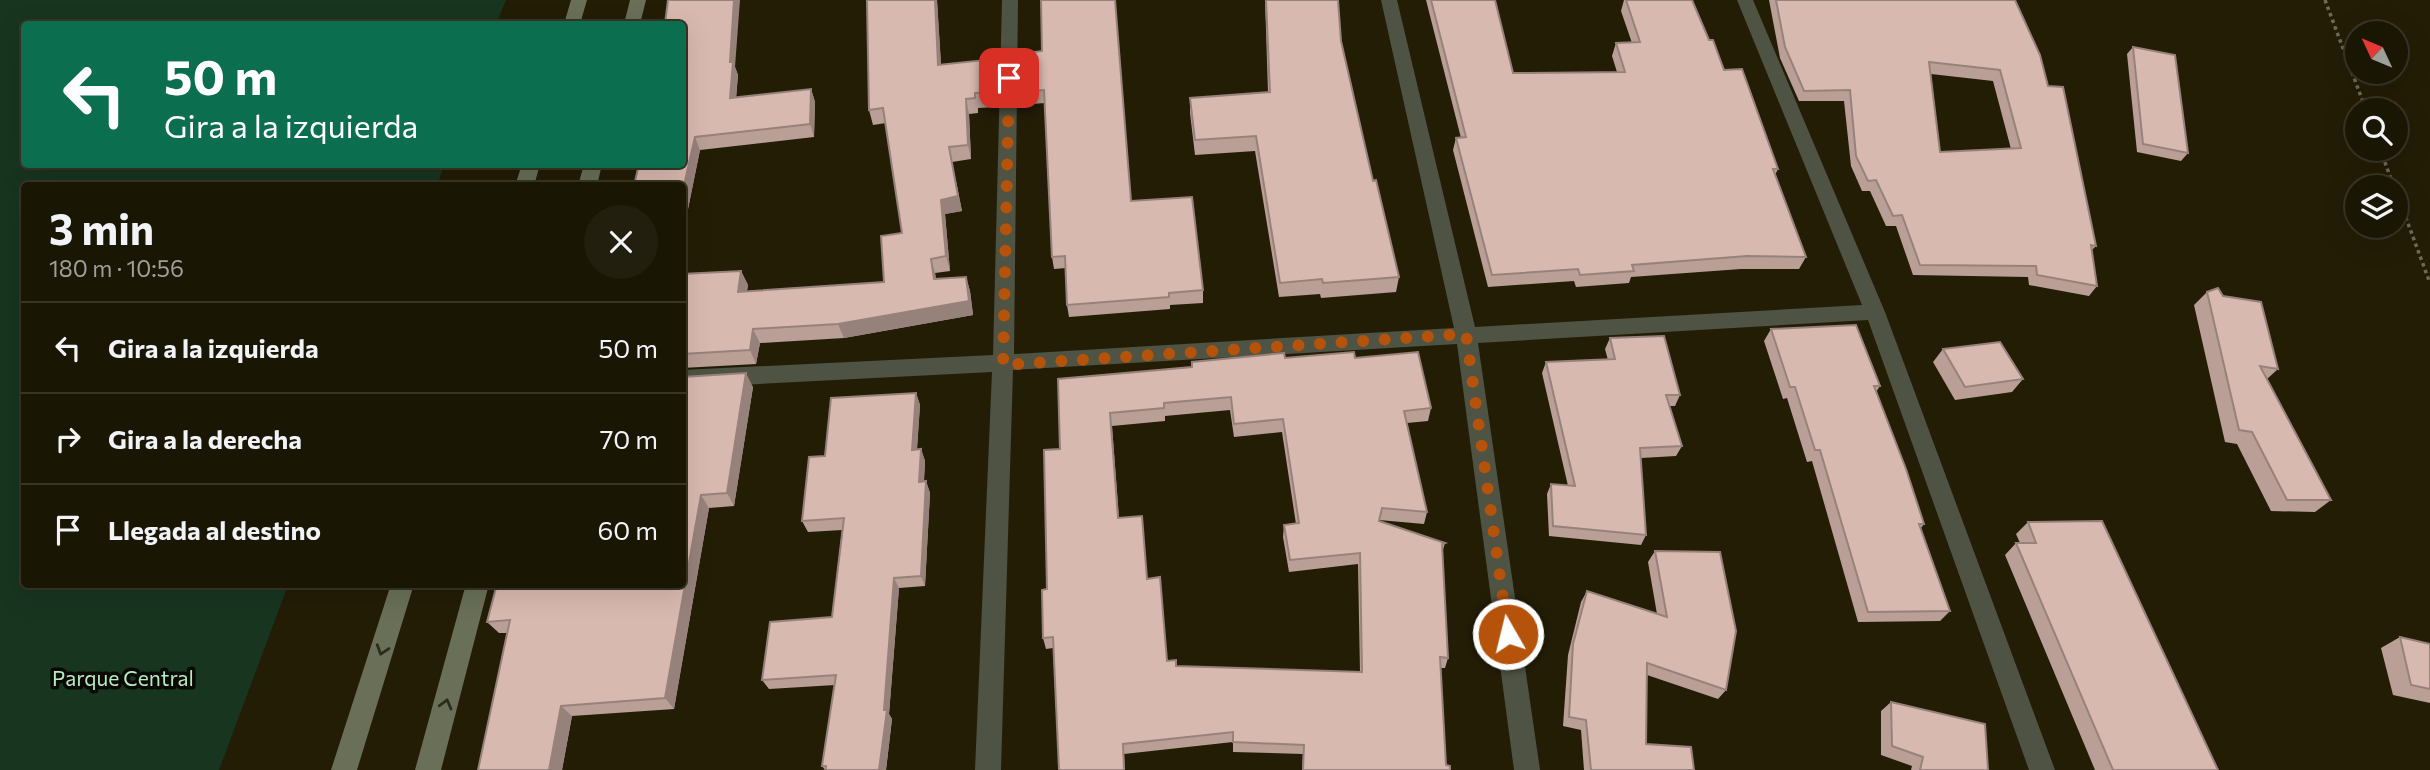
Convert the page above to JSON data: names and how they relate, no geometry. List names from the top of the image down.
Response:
{
  "parks": ["Parque Central"],
  "north": "top left",
  "page": {
    "turn": ["50 m", "Gira a la izquierda"],
    "heading": ["3 min", "180 m · 10:56"],
    "list": [
      {
        "name": "Gira a la izquierda",
        "value": "50 m"
      },
      {
        "name": "Gira a la derecha",
        "value": "70 m"
      },
      {
        "name": "Llegada al destino",
        "value": "60 m"
      }
    ]
  }
}
